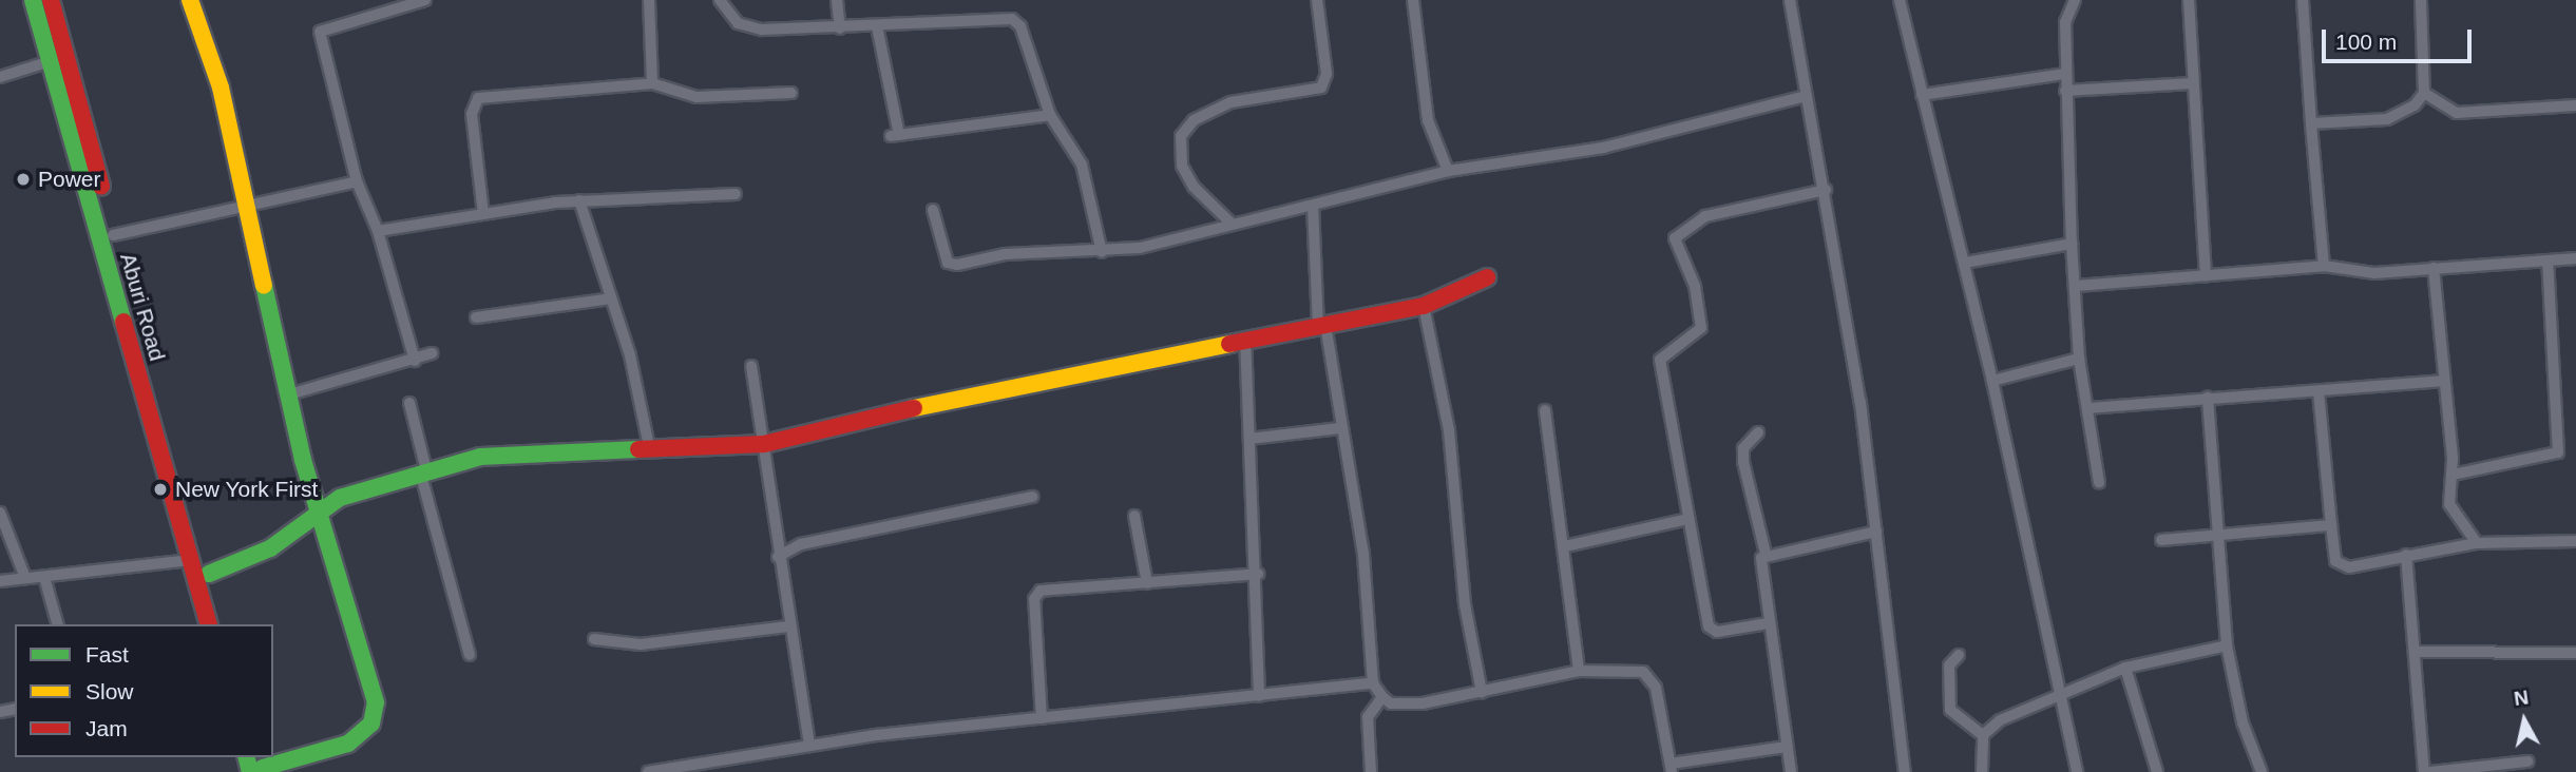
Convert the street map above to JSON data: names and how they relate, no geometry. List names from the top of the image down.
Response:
{
  "streets": {
    "main road": ["Aburi Road"]
  },
  "places": ["Power", "New York First"],
  "legend": ["Fast", "Slow", "Jam"],
  "scale_bar": "100 m",
  "north": "top"
}
